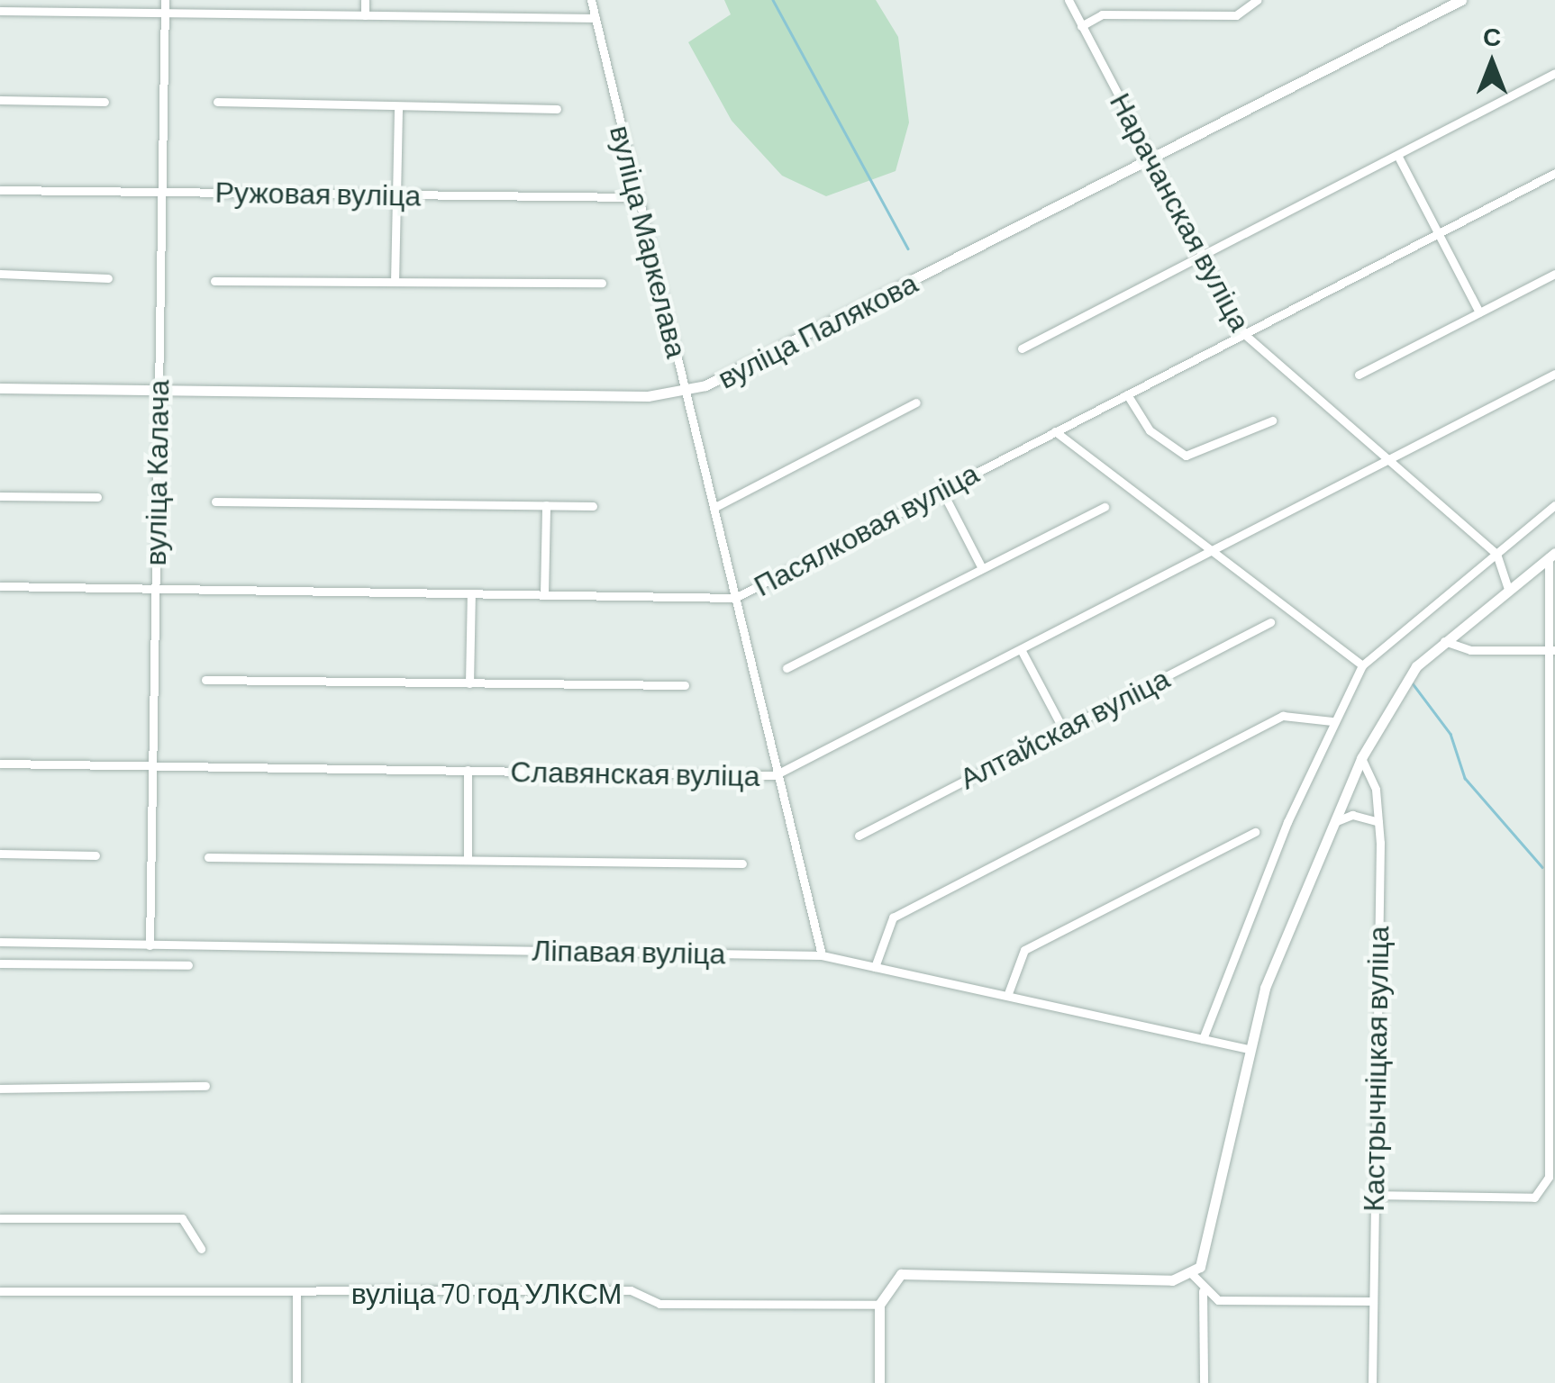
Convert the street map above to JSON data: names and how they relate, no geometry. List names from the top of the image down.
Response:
{
  "streets": {
    "street": [
      "Ружовая вуліца",
      "Нарачанская вуліца",
      "вуліца Маркелава",
      "вуліца Палякова",
      "вуліца Калача",
      "Пасялковая вуліца",
      "Алтайская вуліца",
      "Славянская вуліца",
      "Ліпавая вуліца",
      "Кастрычніцкая вуліца",
      "вуліца 70 год УЛКСМ"
    ]
  },
  "crossings": [
    ["Ружовая вуліца", "вуліца Маркелава"],
    ["Ружовая вуліца", "вуліца Калача"],
    ["Нарачанская вуліца", "вуліца Палякова"],
    ["Нарачанская вуліца", "Пасялковая вуліца"],
    ["Нарачанская вуліца", "Славянская вуліца"],
    ["вуліца Маркелава", "вуліца Палякова"],
    ["вуліца Маркелава", "Пасялковая вуліца"],
    ["вуліца Маркелава", "Славянская вуліца"],
    ["вуліца Маркелава", "Ліпавая вуліца"],
    ["вуліца Палякова", "вуліца Калача"],
    ["вуліца Калача", "Пасялковая вуліца"],
    ["вуліца Калача", "Славянская вуліца"],
    ["вуліца Калача", "Ліпавая вуліца"]
  ],
  "north": "top"
}
